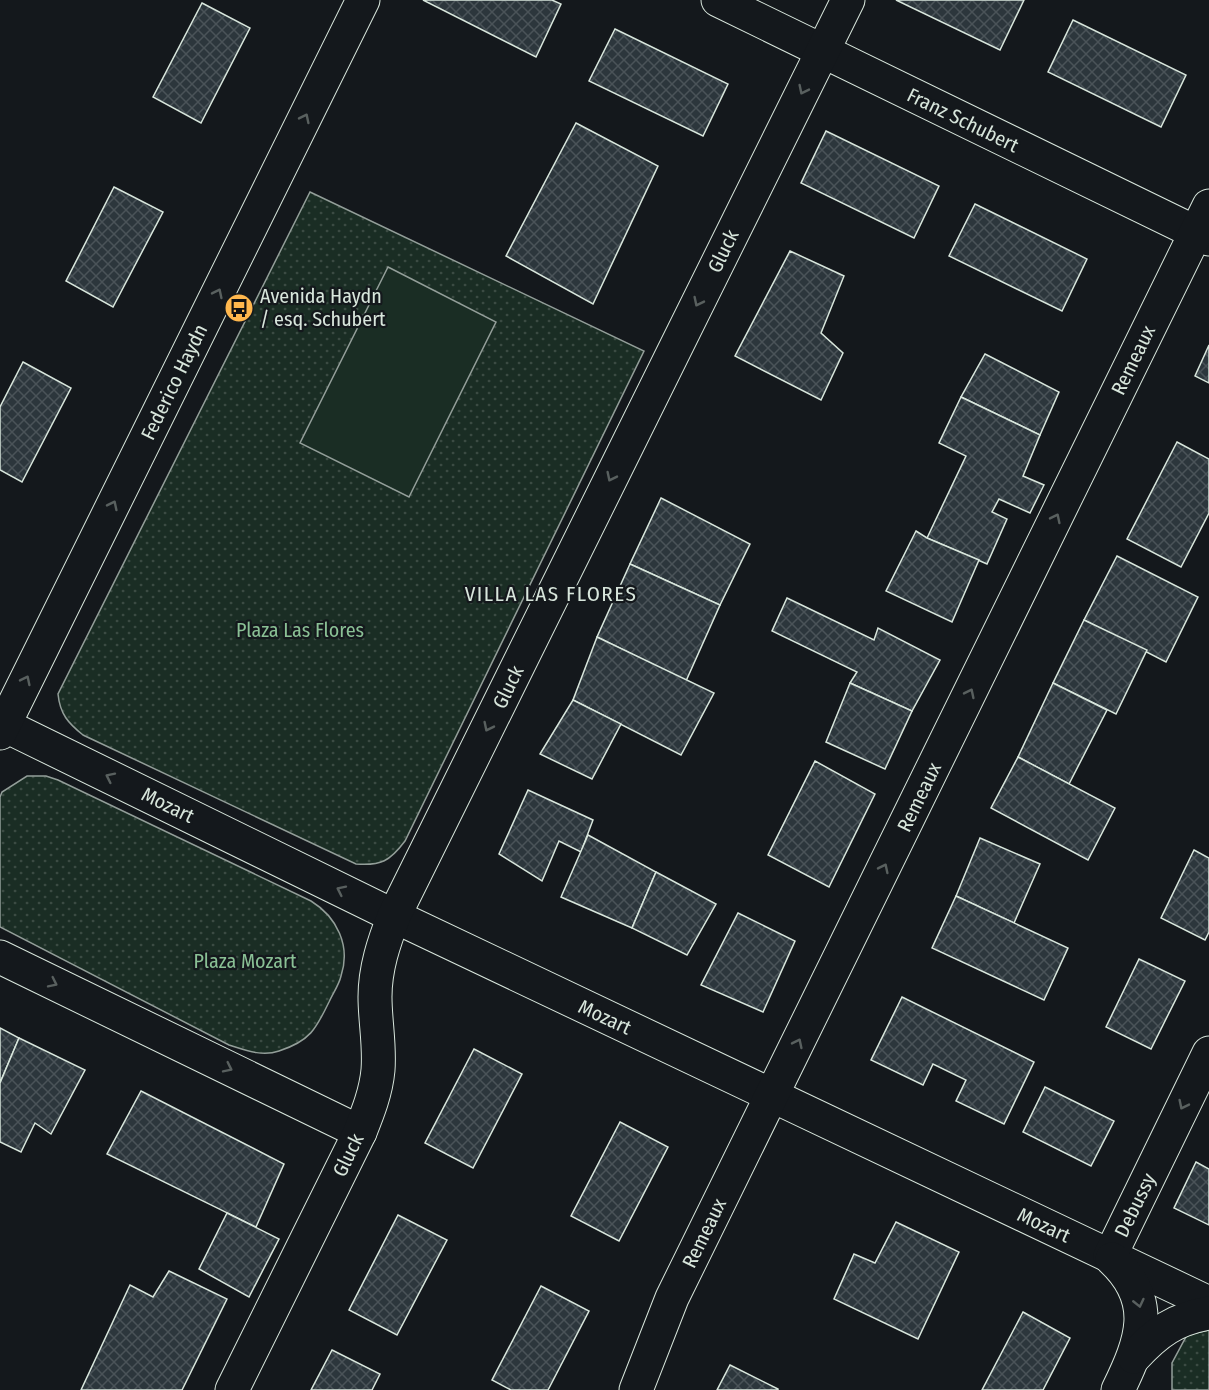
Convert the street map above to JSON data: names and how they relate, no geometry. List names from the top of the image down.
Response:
{
  "streets": {
    "street": [
      "Franz Schubert",
      "Gluck",
      "Remeaux",
      "Federico Haydn",
      "Mozart",
      "Debussy"
    ]
  },
  "crossings": [
    ["Franz Schubert", "Gluck"],
    ["Franz Schubert", "Remeaux"],
    ["Gluck", "Mozart"],
    ["Remeaux", "Mozart"],
    ["Federico Haydn", "Mozart"],
    ["Mozart", "Debussy"]
  ],
  "one_way": [
    "Gluck",
    "Remeaux",
    "Federico Haydn",
    "Debussy"
  ],
  "districts": ["VILLA LAS FLORES"],
  "parks": ["Plaza Las Flores", "Plaza Mozart"],
  "places": {
    "bus stop": ["Avenida Haydn / esq. Schubert"]
  }
}
